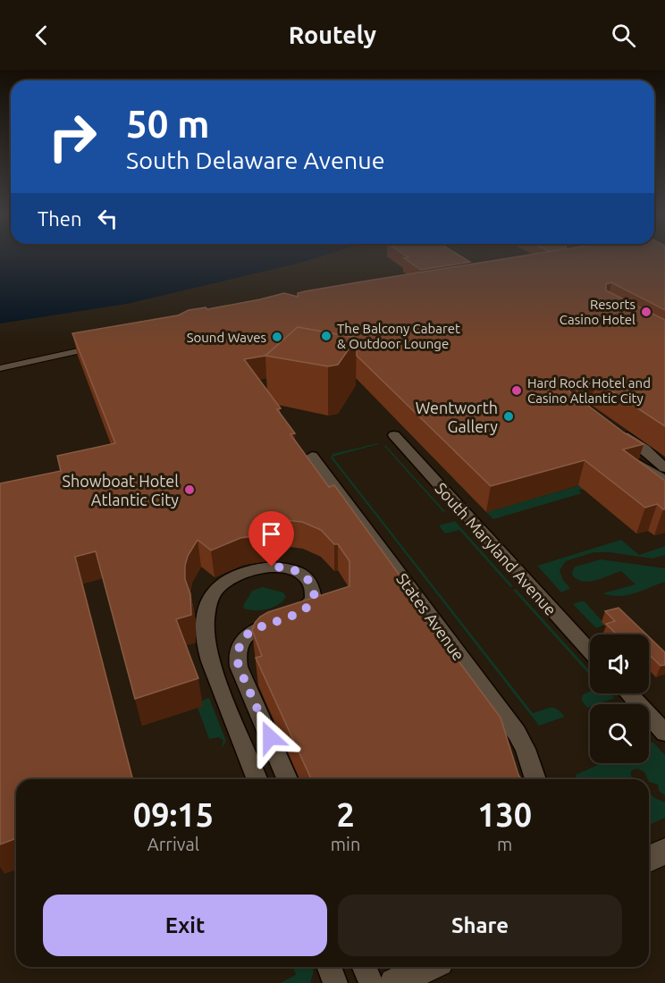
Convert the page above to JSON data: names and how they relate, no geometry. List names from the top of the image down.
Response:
{
  "streets": {
    "street": ["South Maryland Avenue", "States Avenue"]
  },
  "places": [
    "Resorts Casino Hotel",
    "The Balcony Cabaret & Outdoor Lounge",
    "Sound Waves",
    "Hard Rock Hotel and Casino Atlantic City",
    "Wentworth Gallery",
    "Showboat Hotel Atlantic City"
  ],
  "page": {
    "header": "Routely",
    "turn": ["50 m", "South Delaware Avenue"],
    "then": "Then",
    "eta": [
      "09:15",
      "Arrival",
      "2",
      "min",
      "130",
      "m"
    ],
    "buttons": ["Exit", "Share"]
  }
}
